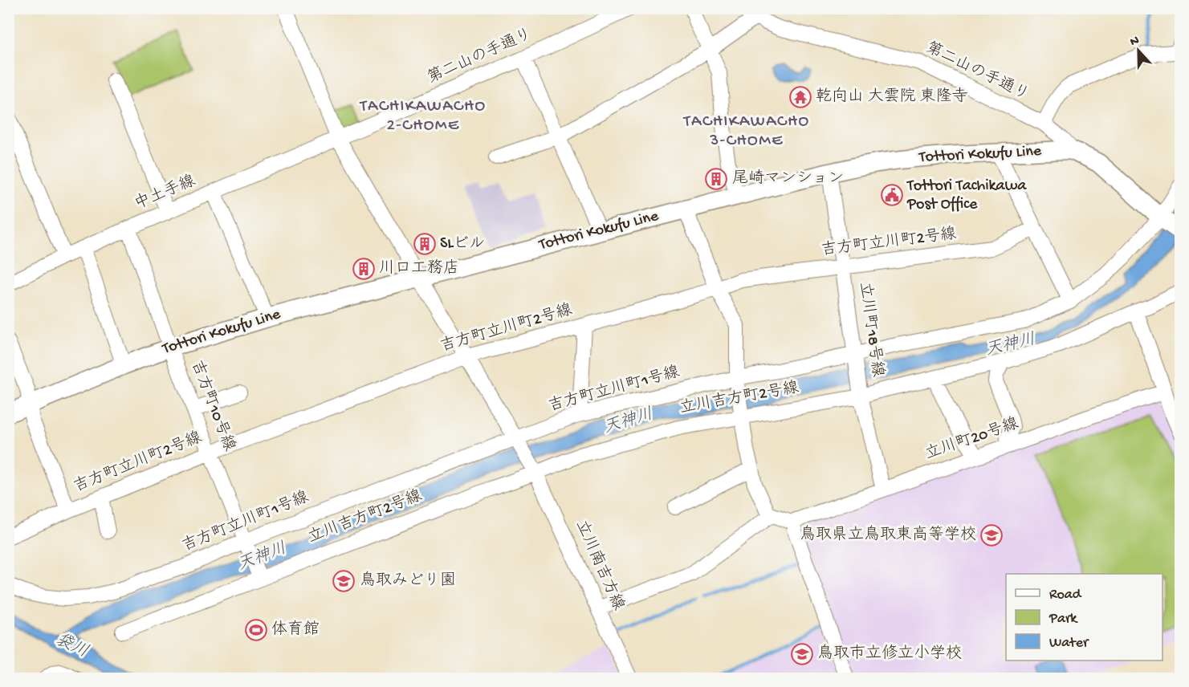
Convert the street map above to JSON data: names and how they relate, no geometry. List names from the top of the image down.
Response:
{
  "streets": {
    "main road": ["Tottori Kokufu Line"],
    "street": [
      "第二山の手通り",
      "中土手線",
      "吉方町立川町2号線",
      "立川町18号線",
      "吉方町立川町1号線",
      "立川吉方町2号線",
      "吉方町10号線",
      "立川町20号線",
      "立川南吉方線"
    ]
  },
  "crossings": [
    ["第二山の手通り", "Tottori Kokufu Line"],
    ["第二山の手通り", "中土手線"],
    ["Tottori Kokufu Line", "立川町18号線"],
    ["Tottori Kokufu Line", "吉方町立川町1号線"],
    ["Tottori Kokufu Line", "吉方町10号線"],
    ["中土手線", "吉方町10号線"],
    ["吉方町立川町2号線", "立川町18号線"],
    ["吉方町立川町2号線", "吉方町10号線"],
    ["立川町18号線", "吉方町立川町1号線"],
    ["立川町18号線", "立川吉方町2号線"],
    ["立川町18号線", "立川町20号線"],
    ["吉方町立川町1号線", "吉方町10号線"],
    ["吉方町立川町1号線", "立川南吉方線"],
    ["立川吉方町2号線", "吉方町10号線"],
    ["立川吉方町2号線", "立川南吉方線"]
  ],
  "districts": ["TACHIKAWACHO 2-CHOME", "TACHIKAWACHO 3-CHOME"],
  "water": ["天神川", "袋川"],
  "places": {
    "temple": ["乾向山 大雲院 東隆寺"],
    "building": ["尾崎マンション", "SLビル", "川口工務店"],
    "public building": ["Tottori Tachikawa Post Office"],
    "school or university": ["鳥取県立鳥取東高等学校", "鳥取みどり園", "鳥取市立修立小学校"],
    "sports": ["体育館"]
  },
  "legend": ["Road", "Park", "Water"],
  "north": "top"
}
